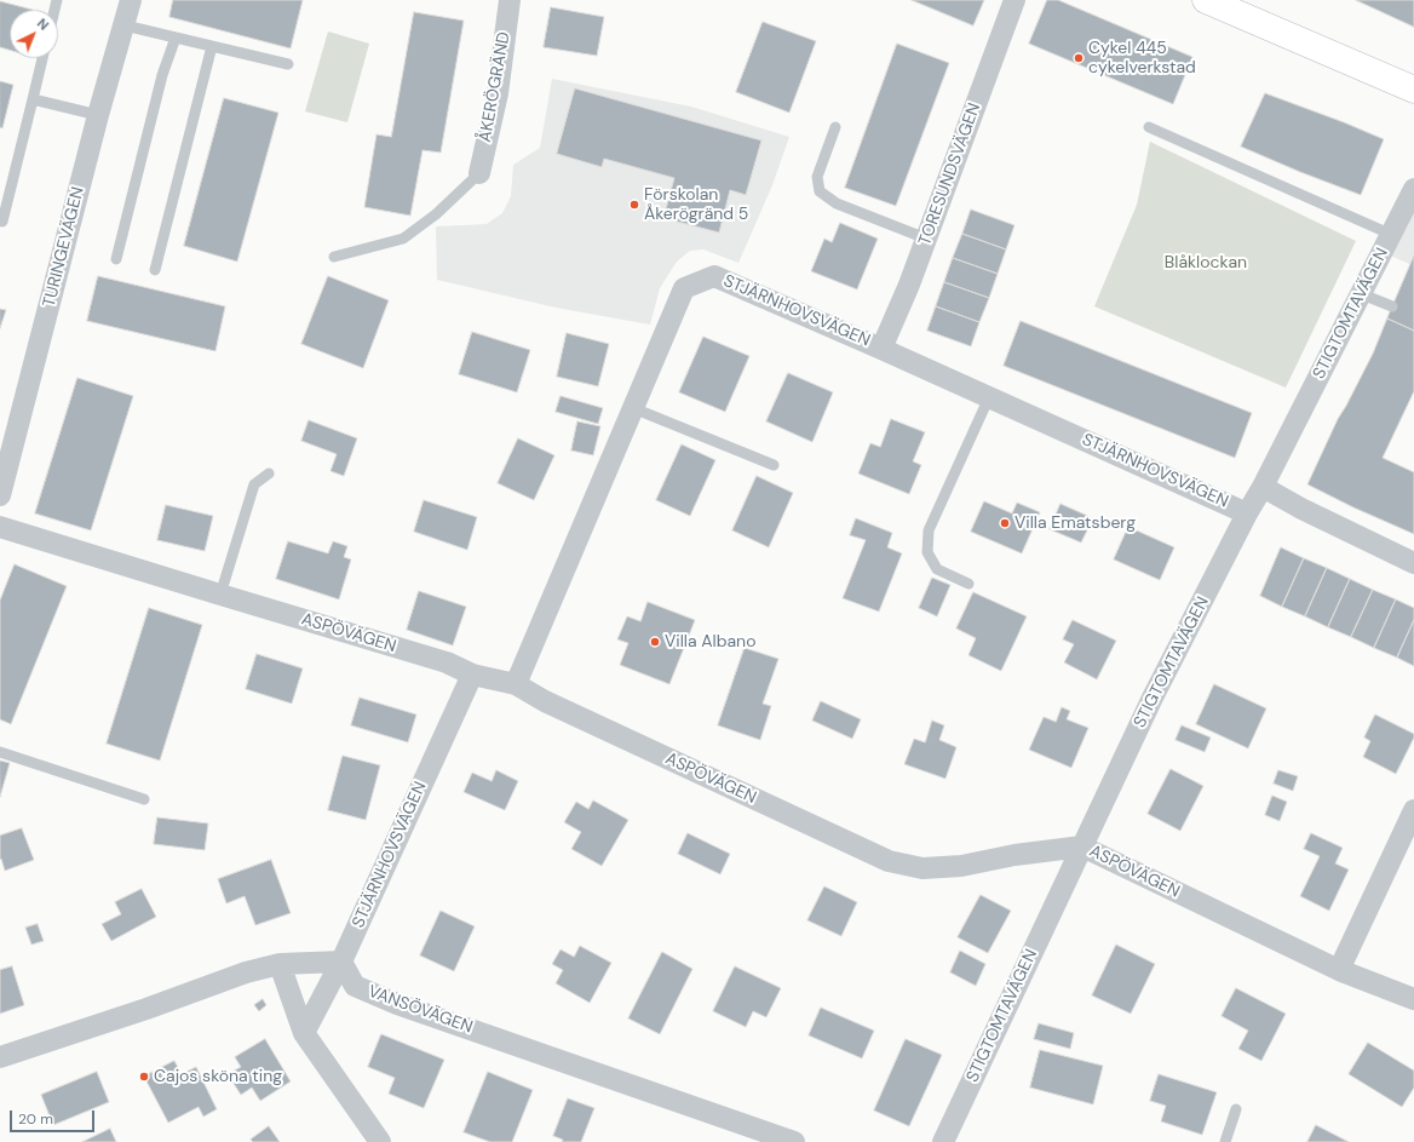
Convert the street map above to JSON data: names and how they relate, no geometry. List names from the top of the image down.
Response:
{
  "streets": {
    "street": [
      "ÅKERÖGRÄND",
      "TORESUNDSVÄGEN",
      "TURINGEVÄGEN",
      "STJÄRNHOVSVÄGEN",
      "STIGTOMTAVÄGEN",
      "ASPÖVÄGEN",
      "VANSÖVÄGEN"
    ]
  },
  "crossings": [
    ["TORESUNDSVÄGEN", "STJÄRNHOVSVÄGEN"],
    ["STJÄRNHOVSVÄGEN", "STIGTOMTAVÄGEN"],
    ["STJÄRNHOVSVÄGEN", "ASPÖVÄGEN"],
    ["STJÄRNHOVSVÄGEN", "VANSÖVÄGEN"],
    ["STIGTOMTAVÄGEN", "ASPÖVÄGEN"]
  ],
  "parks": ["Blåklockan"],
  "places": [
    "Cykel 445 cykelverkstad",
    "Förskolan Åkerögränd 5",
    "Villa Ematsberg",
    "Villa Albano",
    "Cajos sköna ting"
  ],
  "scale_bar": "20 m",
  "north": "top right"
}
